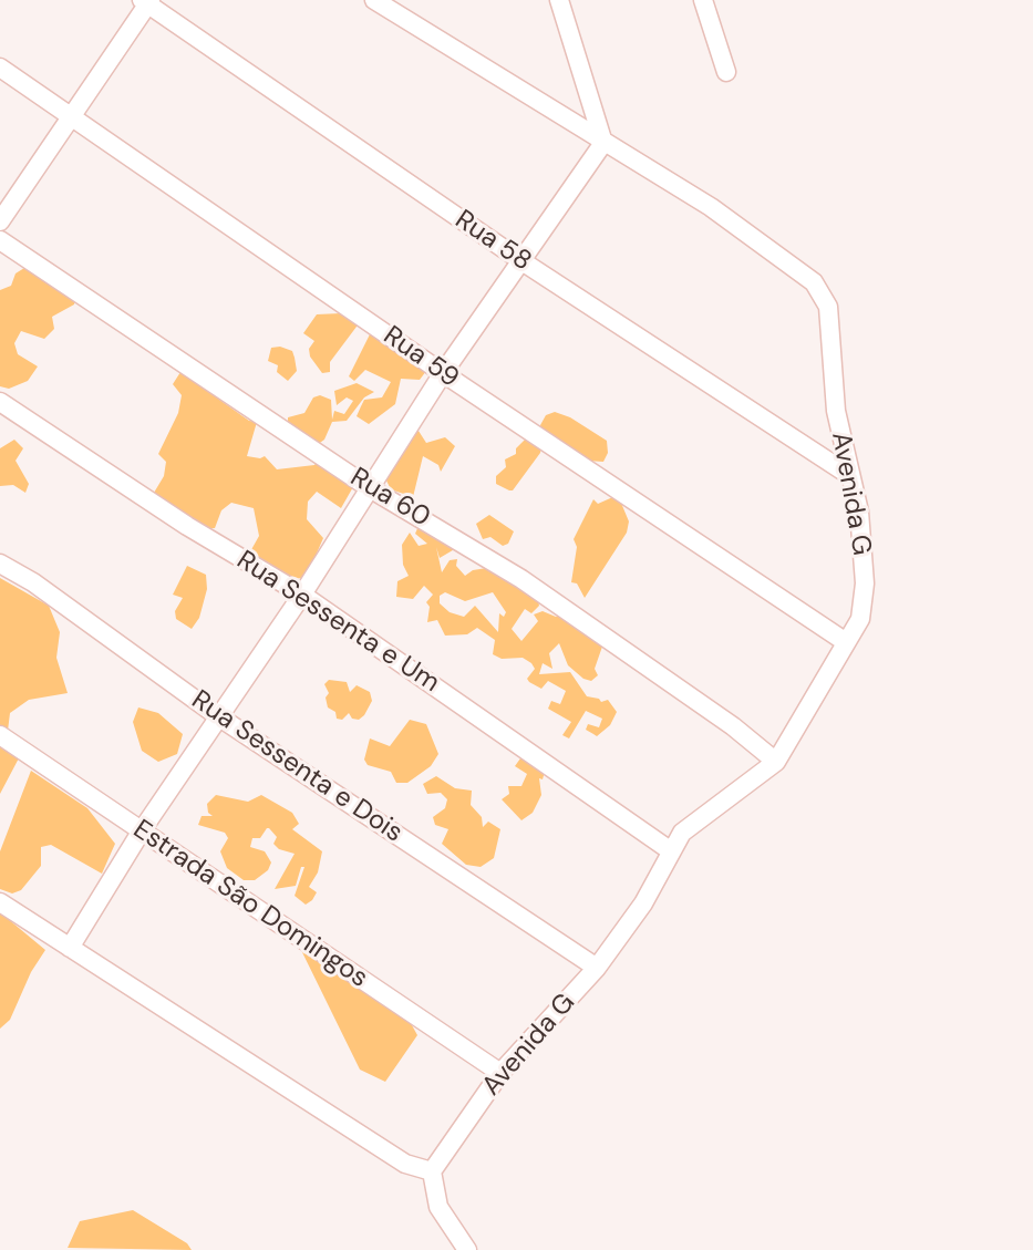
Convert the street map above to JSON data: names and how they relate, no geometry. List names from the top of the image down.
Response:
{
  "streets": {
    "street": [
      "Rua 58",
      "Rua 59",
      "Avenida G",
      "Rua 60",
      "Rua Sessenta e Um",
      "Rua Sessenta e Dois",
      "Estrada São Domingos"
    ]
  },
  "crossings": [
    ["Rua 58", "Avenida G"],
    ["Rua 59", "Avenida G"],
    ["Avenida G", "Rua 60"],
    ["Avenida G", "Rua Sessenta e Um"],
    ["Avenida G", "Rua Sessenta e Dois"],
    ["Avenida G", "Estrada São Domingos"]
  ]
}
